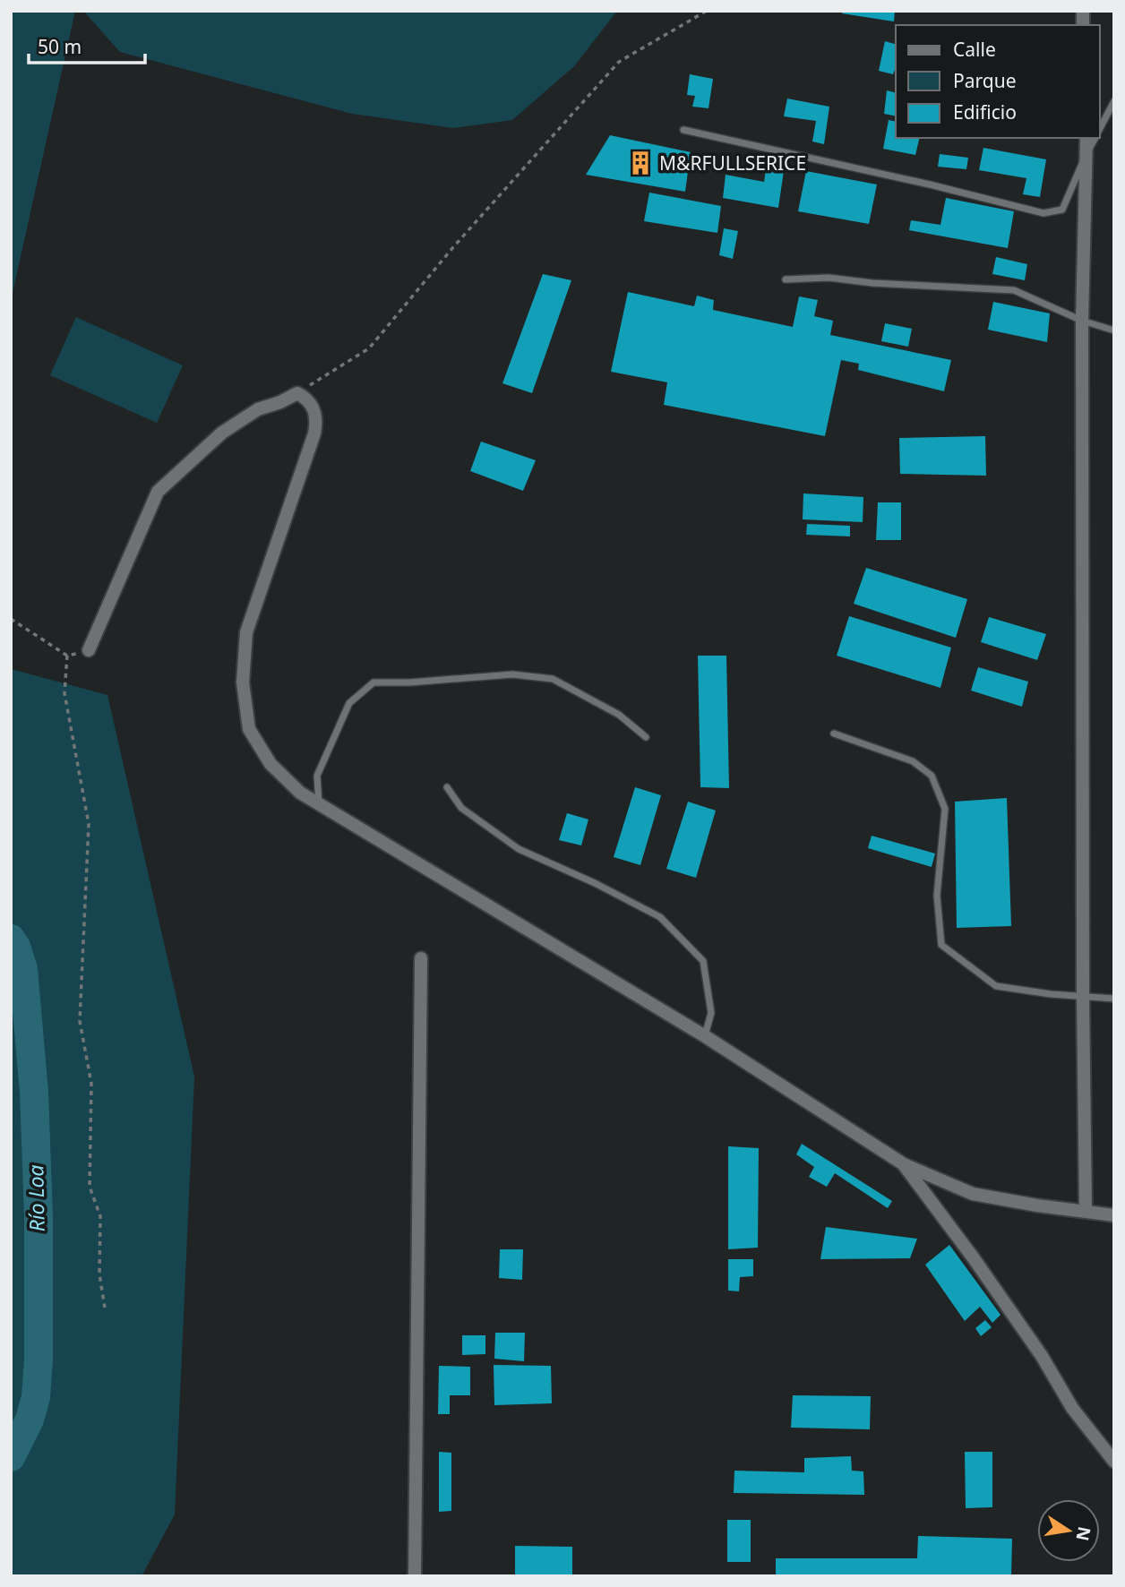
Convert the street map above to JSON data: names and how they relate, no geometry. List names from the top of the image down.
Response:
{
  "water": ["Río Loa"],
  "places": {
    "building": ["M&RFULLSERICE"]
  },
  "legend": ["Calle", "Parque", "Edificio"],
  "scale_bar": "50 m",
  "north": "right"
}
